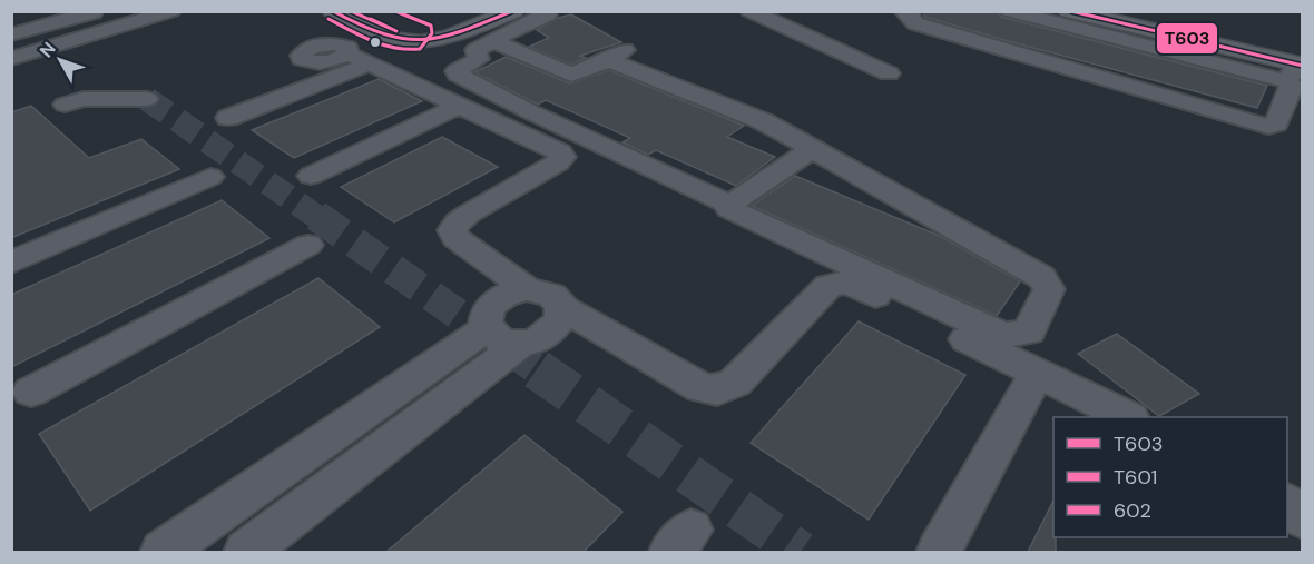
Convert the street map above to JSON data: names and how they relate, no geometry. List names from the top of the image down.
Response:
{
  "lines": ["transit line T603", "transit line T601", "transit line 602"],
  "legend": ["T603", "T601", "602"],
  "north": "top left"
}
